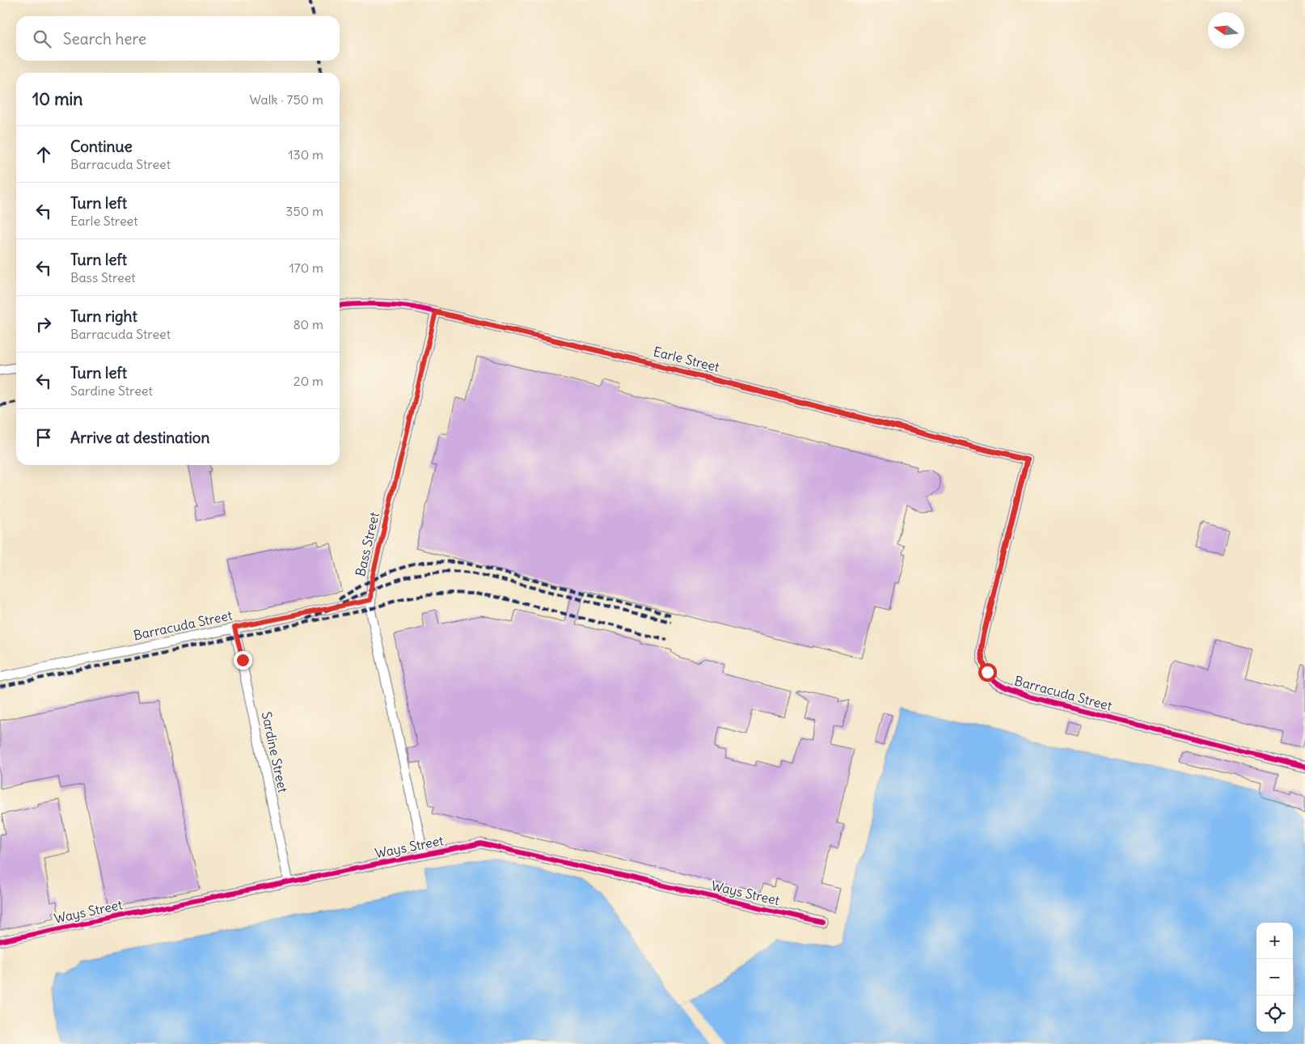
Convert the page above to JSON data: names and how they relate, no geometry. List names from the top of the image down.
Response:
{
  "streets": {
    "street": [
      "Earle Street",
      "Bass Street",
      "Barracuda Street",
      "Sardine Street",
      "Ways Street"
    ]
  },
  "crossings": [
    ["Earle Street", "Bass Street"],
    ["Earle Street", "Barracuda Street"],
    ["Bass Street", "Barracuda Street"],
    ["Bass Street", "Ways Street"],
    ["Barracuda Street", "Sardine Street"],
    ["Sardine Street", "Ways Street"]
  ],
  "north": "left",
  "page": {
    "search": "Search here",
    "heading": ["10 min", "Walk · 750 m"],
    "list": [
      ["Continue", "Barracuda Street", "130 m"],
      ["Turn left", "Earle Street", "350 m"],
      ["Turn left", "Bass Street", "170 m"],
      ["Turn right", "Barracuda Street", "80 m"],
      ["Turn left", "Sardine Street", "20 m"],
      "Arrive at destination"
    ],
    "map_buttons": ["+", "−"]
  }
}
